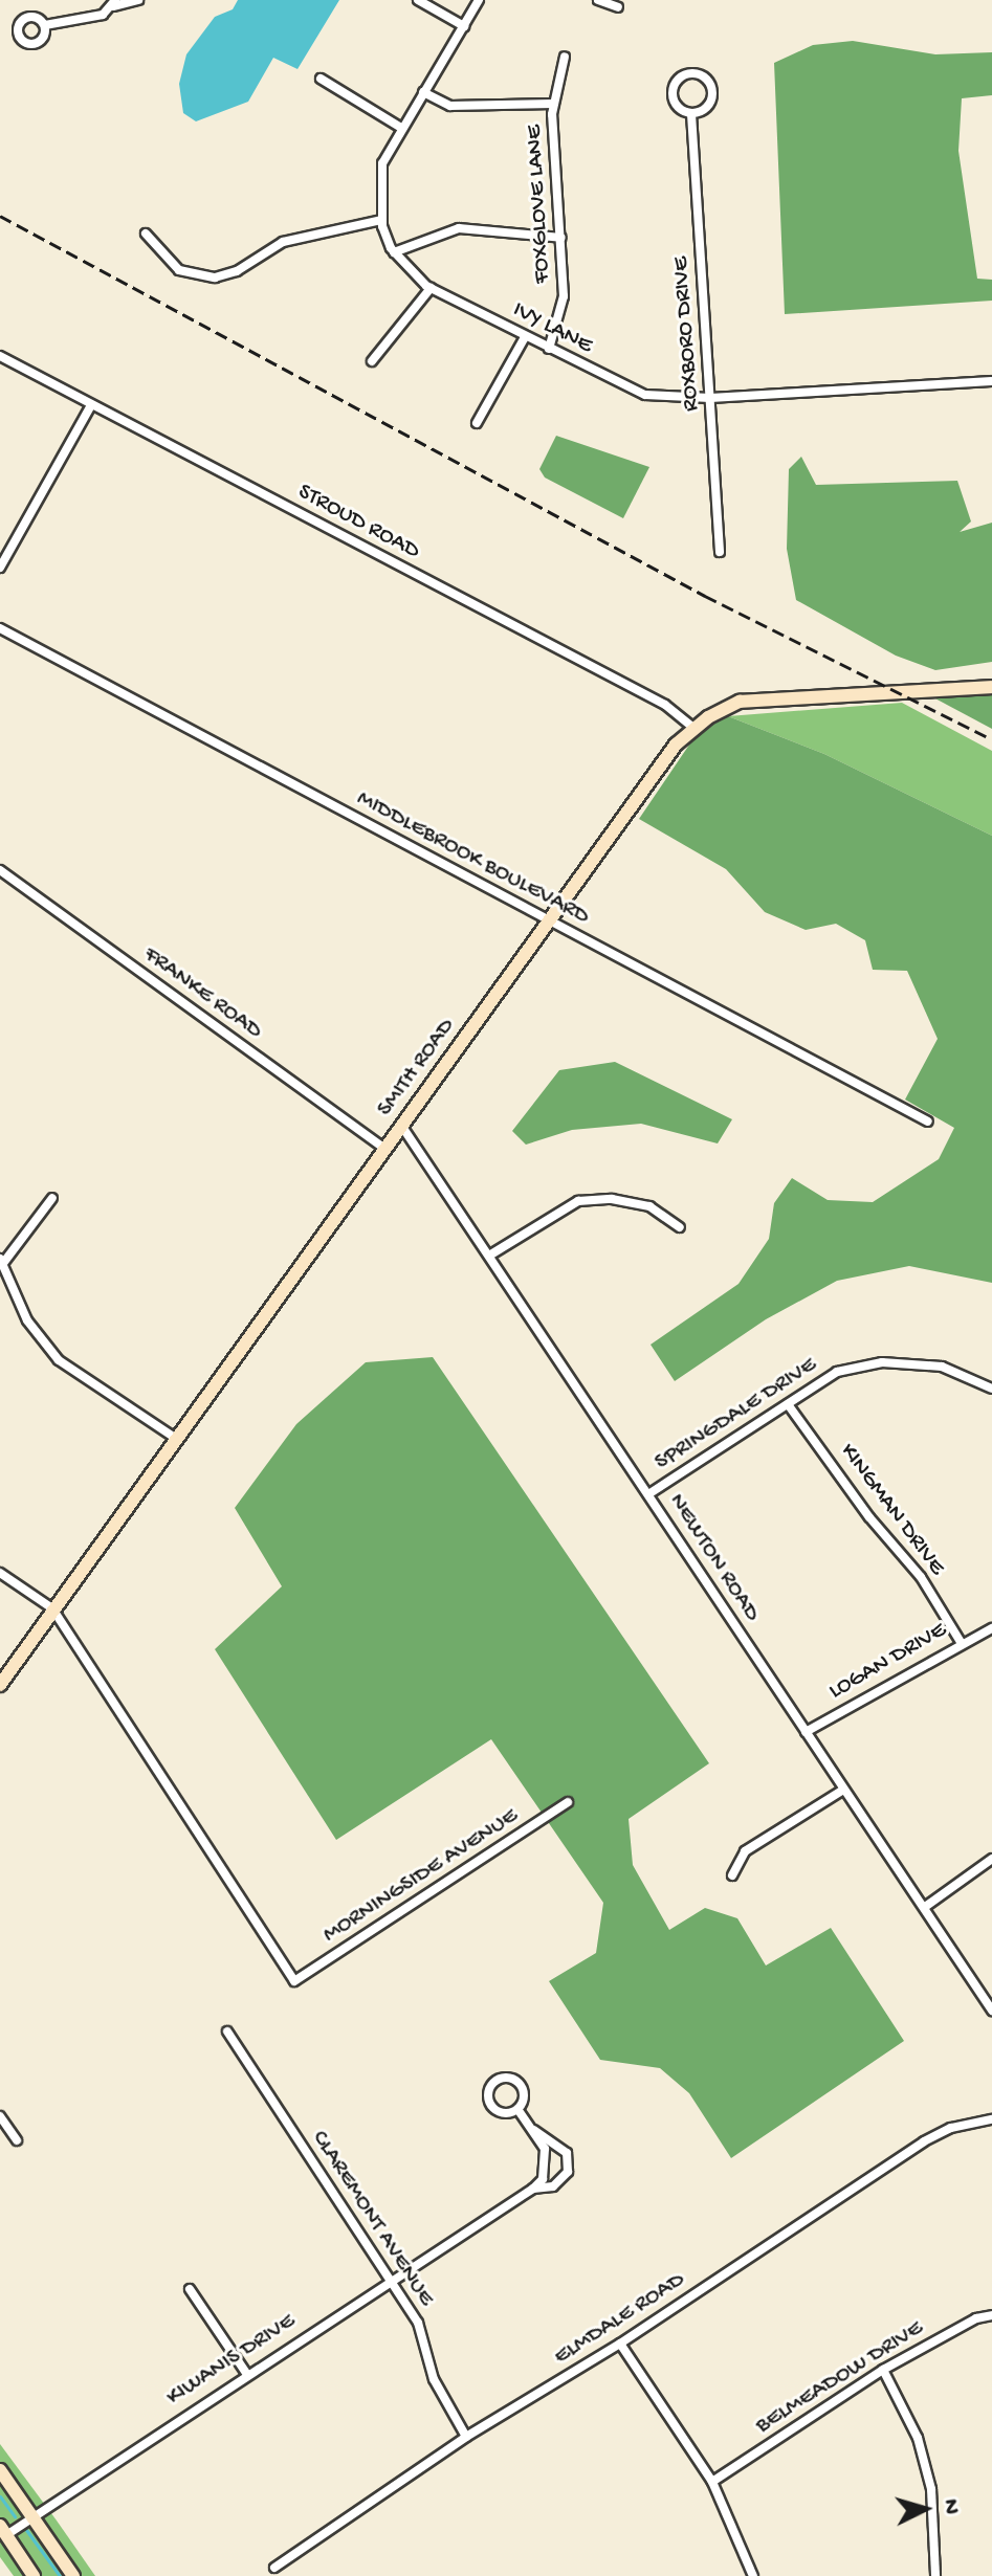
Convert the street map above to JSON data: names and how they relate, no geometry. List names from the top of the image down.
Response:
{
  "streets": {
    "main road": ["SMITH ROAD"],
    "street": [
      "FOXGLOVE LANE",
      "IVY LANE",
      "ROXBORO DRIVE",
      "STROUD ROAD",
      "MIDDLEBROOK BOULEVARD",
      "FRANKE ROAD",
      "SPRINGDALE DRIVE",
      "KINGMAN DRIVE",
      "NEWTON ROAD",
      "LOGAN DRIVE",
      "MORNINGSIDE AVENUE",
      "CLAREMONT AVENUE",
      "ELMDALE ROAD",
      "KIWANIS DRIVE",
      "BELMEADOW DRIVE"
    ]
  },
  "crossings": [
    ["FOXGLOVE LANE", "IVY LANE"],
    ["IVY LANE", "ROXBORO DRIVE"],
    ["STROUD ROAD", "SMITH ROAD"],
    ["MIDDLEBROOK BOULEVARD", "SMITH ROAD"],
    ["FRANKE ROAD", "SMITH ROAD"],
    ["SMITH ROAD", "NEWTON ROAD"],
    ["SMITH ROAD", "MORNINGSIDE AVENUE"],
    ["SPRINGDALE DRIVE", "KINGMAN DRIVE"],
    ["SPRINGDALE DRIVE", "NEWTON ROAD"],
    ["KINGMAN DRIVE", "LOGAN DRIVE"],
    ["NEWTON ROAD", "LOGAN DRIVE"],
    ["CLAREMONT AVENUE", "ELMDALE ROAD"],
    ["CLAREMONT AVENUE", "KIWANIS DRIVE"]
  ],
  "north": "right"
}
